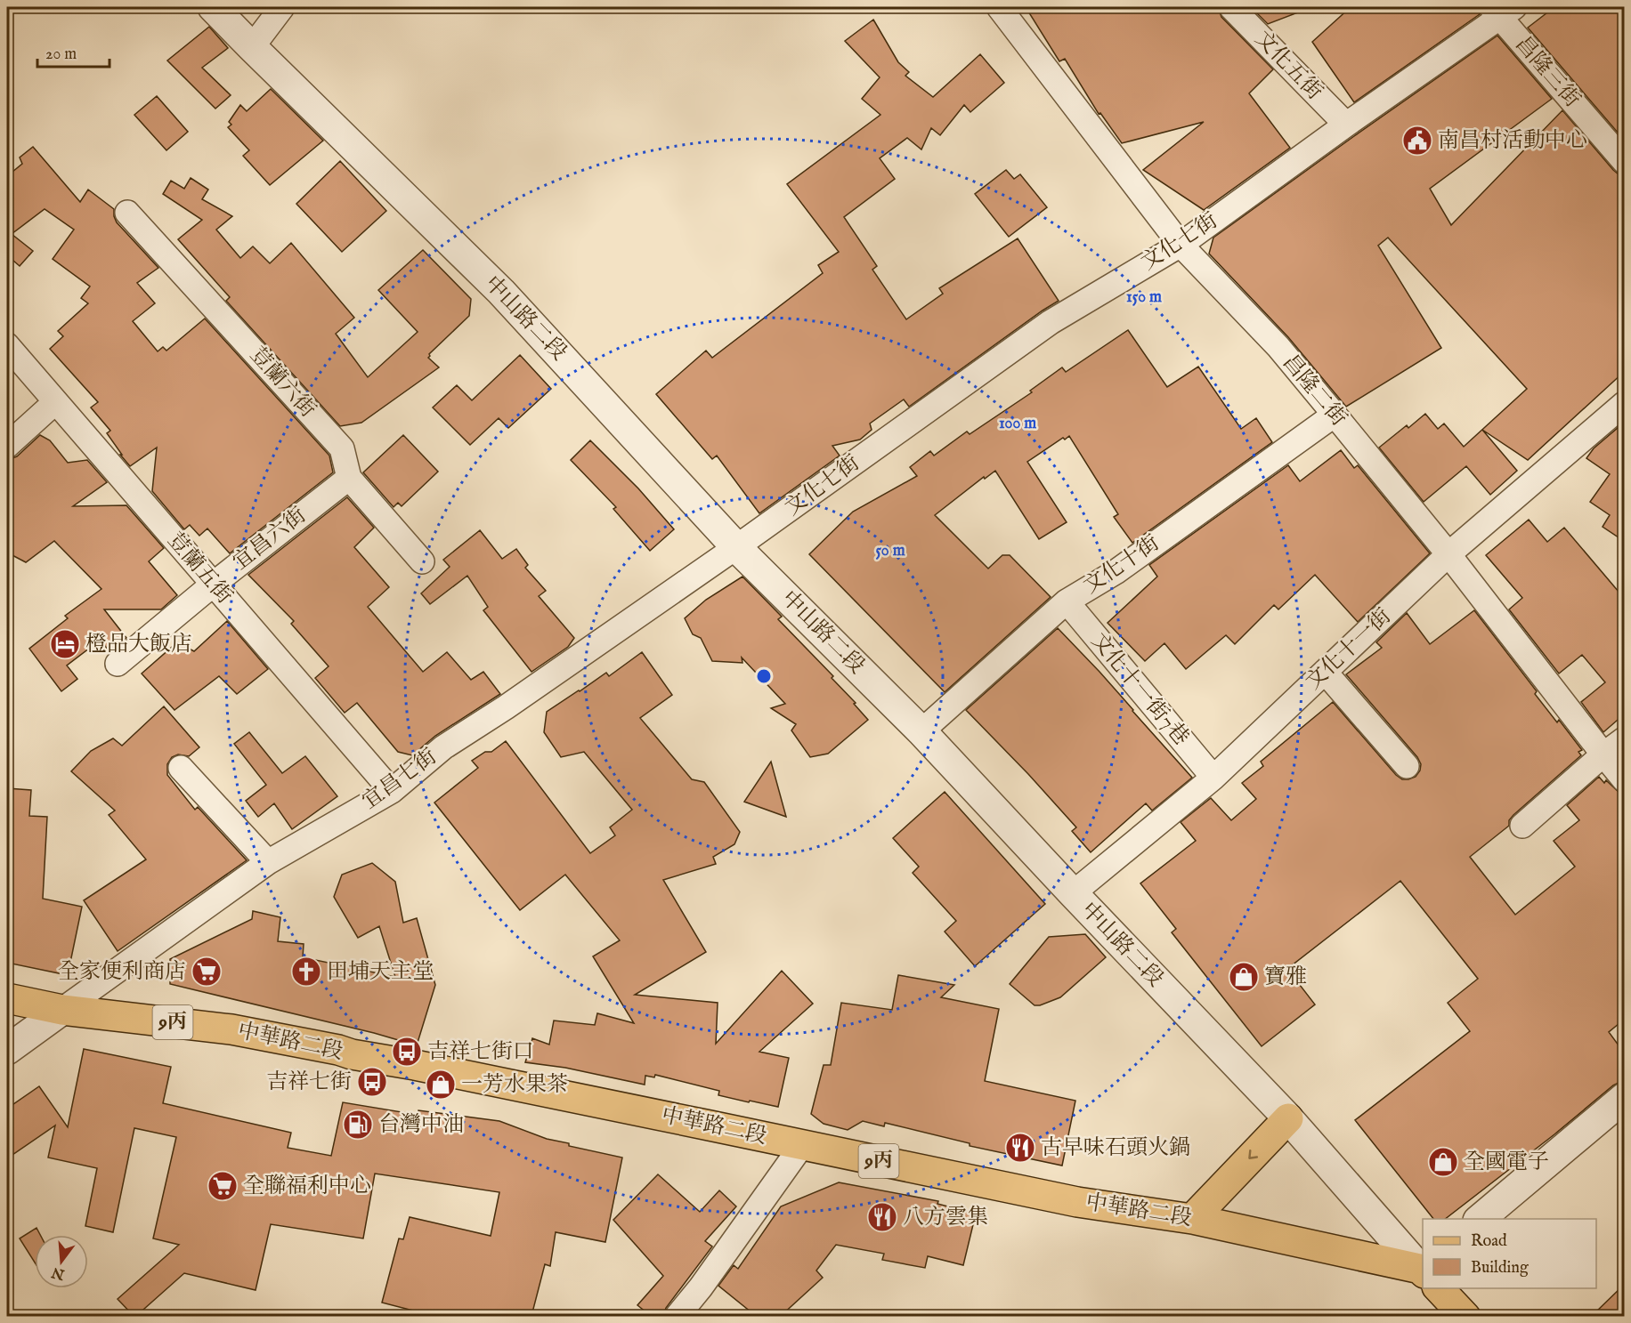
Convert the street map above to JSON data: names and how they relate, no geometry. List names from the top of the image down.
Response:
{
  "streets": {
    "main road": ["9丙", "中華路二段"],
    "street": [
      "文化五街",
      "昌隆三街",
      "文化七街",
      "中山路二段",
      "荳蘭六街",
      "昌隆二街",
      "宜昌六街",
      "文化十街",
      "荳蘭五街",
      "文化十一街",
      "文化十一街7巷",
      "宜昌七街"
    ]
  },
  "crossings": [
    ["文化五街", "文化七街"],
    ["昌隆三街", "文化七街"],
    ["文化七街", "中山路二段"],
    ["文化七街", "昌隆二街"],
    ["文化七街", "宜昌七街"],
    ["中山路二段", "文化十街"],
    ["中山路二段", "文化十一街"],
    ["中山路二段", "宜昌七街"],
    ["荳蘭六街", "宜昌六街"],
    ["昌隆二街", "文化十街"],
    ["昌隆二街", "文化十一街"],
    ["宜昌六街", "荳蘭五街"],
    ["文化十街", "文化十一街7巷"],
    ["荳蘭五街", "宜昌七街"],
    ["文化十一街", "文化十一街7巷"],
    ["宜昌七街", "中華路二段"]
  ],
  "places": {
    "public building": ["南昌村活動中心"],
    "hotel": ["橙品大飯店"],
    "supermarket": ["全家便利商店", "全聯福利中心"],
    "church": ["田埔天主堂"],
    "shop": ["寶雅", "一芳水果茶", "全國電子"],
    "bus stop": ["吉祥七街口", "吉祥七街"],
    "fuel station": ["台灣中油"],
    "restaurant": ["古早味石頭火鍋", "八方雲集"]
  },
  "legend": ["Road", "Building"],
  "scale_bar": "20 m",
  "north": "bottom",
  "rings": ["150 m", "100 m", "50 m"]
}
